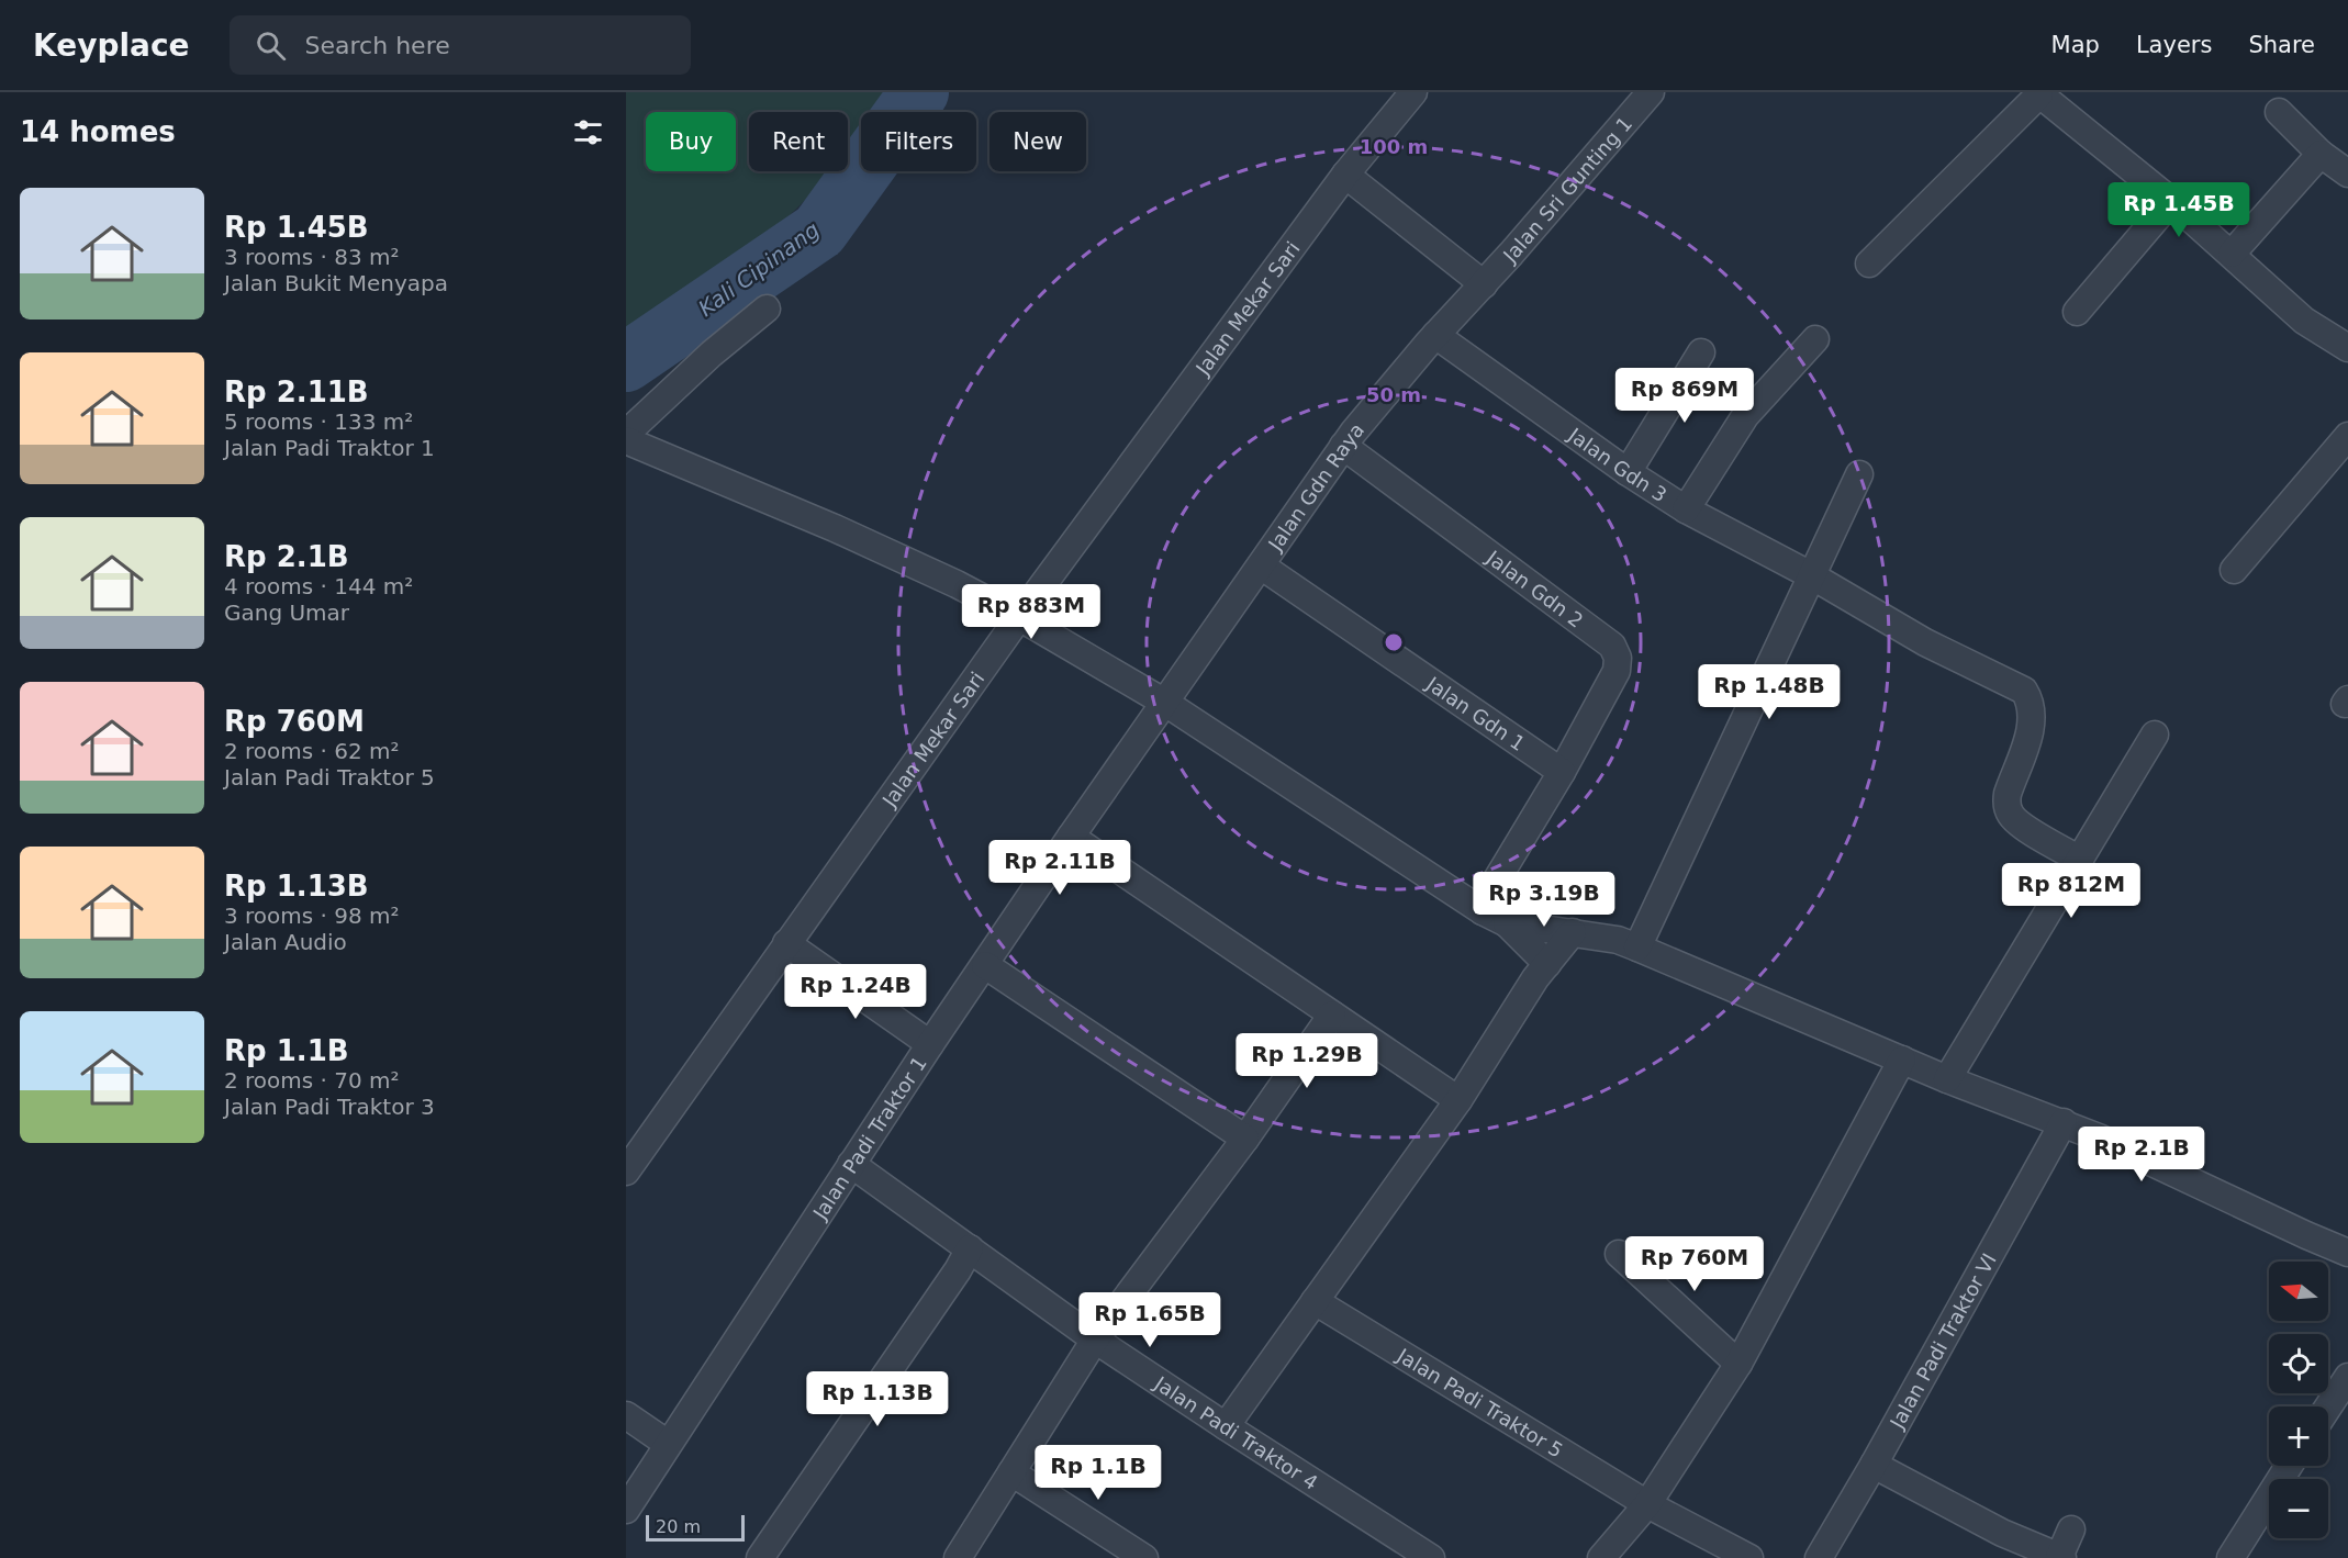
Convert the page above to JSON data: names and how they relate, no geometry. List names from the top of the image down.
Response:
{
  "streets": {
    "street": [
      "Jalan Sri Gunting 1",
      "Jalan Mekar Sari",
      "Jalan Gdn 3",
      "Jalan Gdn Raya",
      "Jalan Gdn 2",
      "Jalan Gdn 1",
      "Jalan Padi Traktor 1",
      "Jalan Padi Traktor VI",
      "Jalan Padi Traktor 5",
      "Jalan Padi Traktor 4"
    ]
  },
  "crossings": [
    ["Jalan Sri Gunting 1", "Jalan Gdn Raya"],
    ["Jalan Gdn 3", "Jalan Gdn Raya"],
    ["Jalan Gdn Raya", "Jalan Gdn 2"],
    ["Jalan Gdn Raya", "Jalan Gdn 1"],
    ["Jalan Gdn Raya", "Jalan Padi Traktor 1"],
    ["Jalan Gdn 2", "Jalan Gdn 1"],
    ["Jalan Padi Traktor 1", "Jalan Padi Traktor 4"]
  ],
  "water": ["Kali Cipinang"],
  "scale_bar": "20 m",
  "north": "left",
  "page": {
    "header": "Keyplace",
    "search": "Search here",
    "nav": ["Map", "Layers", "Share"],
    "heading": "14 homes",
    "chip": [
      "Buy",
      "Rent",
      "Filters",
      "New"
    ],
    "list": [
      {
        "name": "Rp 1.45B",
        "note": "3 rooms · 83 m² · Jalan Bukit Menyapa"
      },
      {
        "name": "Rp 2.11B",
        "note": "5 rooms · 133 m² · Jalan Padi Traktor 1"
      },
      {
        "name": "Rp 2.1B",
        "note": "4 rooms · 144 m² · Gang Umar"
      },
      {
        "name": "Rp 760M",
        "note": "2 rooms · 62 m² · Jalan Padi Traktor 5"
      },
      {
        "name": "Rp 1.13B",
        "note": "3 rooms · 98 m² · Jalan Audio"
      },
      {
        "name": "Rp 1.1B",
        "note": "2 rooms · 70 m² · Jalan Padi Traktor 3"
      }
    ],
    "price": [
      "Rp 1.45B",
      "Rp 869M",
      "Rp 883M",
      "Rp 1.48B",
      "Rp 2.11B",
      "Rp 812M",
      "Rp 3.19B",
      "Rp 1.24B",
      "Rp 1.29B",
      "Rp 2.1B",
      "Rp 760M",
      "Rp 1.65B",
      "Rp 1.13B",
      "Rp 1.1B"
    ],
    "map_buttons": ["+", "−"],
    "scale": "20 m"
  },
  "rings": ["100 m", "50 m"]
}
